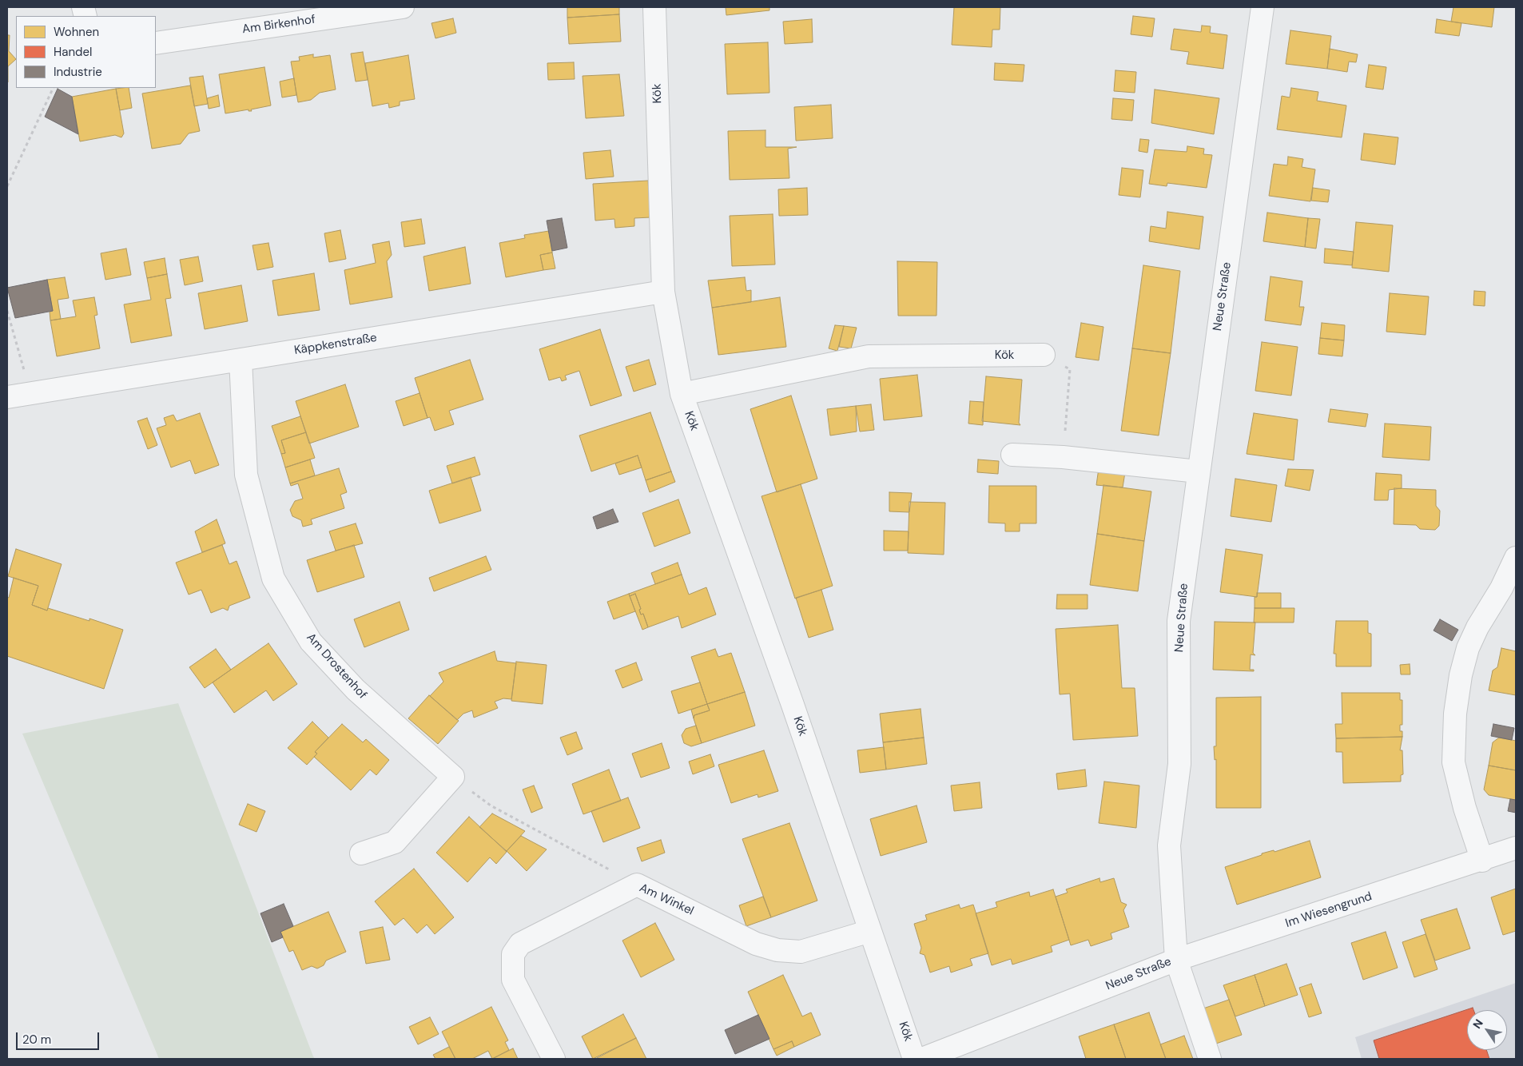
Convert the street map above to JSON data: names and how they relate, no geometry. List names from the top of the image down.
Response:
{
  "streets": {
    "street": [
      "Am Birkenhof",
      "Kök",
      "Neue Straße",
      "Käppkenstraße",
      "Am Drostenhof",
      "Am Winkel",
      "Im Wiesengrund"
    ]
  },
  "crossings": [
    ["Kök", "Käppkenstraße"],
    ["Kök", "Am Winkel"],
    ["Neue Straße", "Im Wiesengrund"],
    ["Käppkenstraße", "Am Drostenhof"]
  ],
  "legend": ["Wohnen", "Handel", "Industrie"],
  "scale_bar": "20 m",
  "north": "top left"
}
